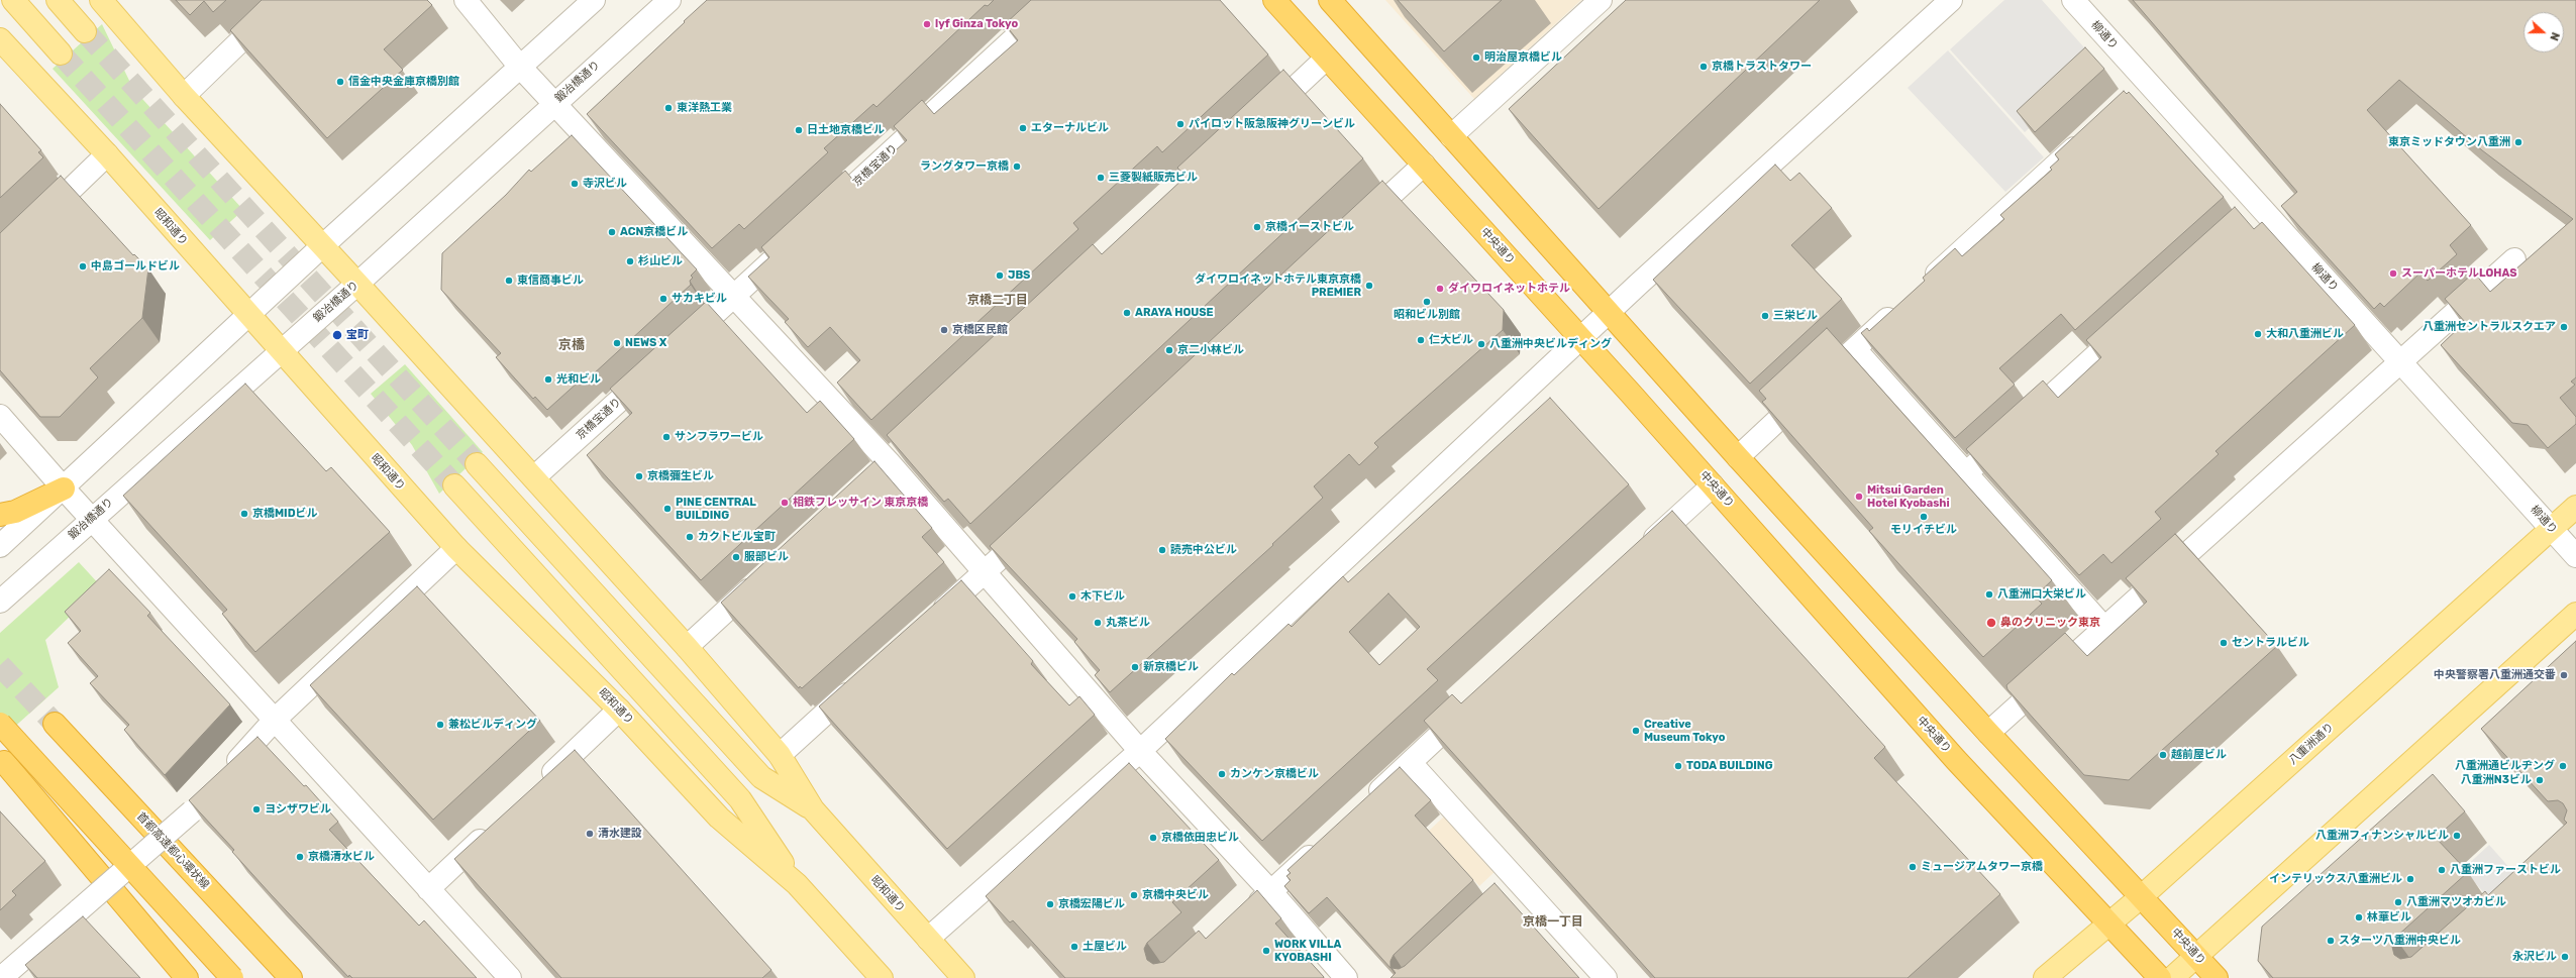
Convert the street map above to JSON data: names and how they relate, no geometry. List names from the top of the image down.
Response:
{
  "streets": {
    "highway": ["中央通り", "首都高速都心環状線"],
    "main road": ["昭和通り", "八重洲通り"],
    "street": ["柳通り", "鍛冶橋通り", "京橋宝通り"]
  },
  "crossings": [
    ["柳通り", "八重洲通り"],
    ["鍛冶橋通り", "昭和通り"],
    ["京橋宝通り", "昭和通り"],
    ["中央通り", "八重洲通り"]
  ],
  "districts": ["京橋二丁目", "京橋", "京橋一丁目"],
  "places": [
    "lyf Ginza Tokyo",
    "明治屋京橋ビル",
    "京橋トラストタワー",
    "信金中央金庫京橋別館",
    "東洋熱工業",
    "パイロット阪急阪神グリーンビル",
    "エターナルビル",
    "日土地京橋ビル",
    "東京ミッドタウン八重洲",
    "ラングタワー京橋",
    "三菱製紙販売ビル",
    "寺沢ビル",
    "京橋イーストビル",
    "ACN京橋ビル",
    "杉山ビル",
    "中島ゴールドビル",
    "スーパーホテルLOHAS",
    "JBS",
    "東信商事ビル",
    "ダイワロイネットホテル東京京橋 PREMIER",
    "ダイワロイネットホテル",
    "サカキビル",
    "昭和ビル別館",
    "ARAYA HOUSE",
    "三栄ビル",
    "八重洲セントラルスクエア",
    "京橋区民館",
    "大和八重洲ビル",
    "宝町",
    "仁大ビル",
    "NEWS X",
    "八重洲中央ビルディング",
    "京二小林ビル",
    "光和ビル",
    "サンフラワービル",
    "京橋彌生ビル",
    "Mitsui Garden Hotel Kyobashi",
    "相鉄フレッサイン 東京京橋",
    "PINE CENTRAL BUILDING",
    "京橋MIDビル",
    "モリイチビル",
    "カクトビル宝町",
    "読売中公ビル",
    "服部ビル",
    "八重洲口大栄ビル",
    "木下ビル",
    "丸茶ビル",
    "鼻のクリニック東京",
    "セントラルビル",
    "新京橋ビル",
    "中央警察署八重洲通交番",
    "兼松ビルディング",
    "Creative Museum Tokyo",
    "越前屋ビル",
    "TODA BUILDING",
    "八重洲通ビルヂング",
    "カンケン京橋ビル",
    "八重洲N3ビル",
    "ヨシザワビル",
    "清水建設",
    "八重洲フィナンシャルビル",
    "京橋依田忠ビル",
    "京橋清水ビル",
    "ミュージアムタワー京橋",
    "八重洲ファーストビル",
    "インテリックス八重洲ビル",
    "京橋中央ビル",
    "八重洲マツオカビル",
    "京橋宏陽ビル",
    "林華ビル",
    "スターツ八重洲中央ビル",
    "土屋ビル",
    "WORK VILLA KYOBASHI",
    "永沢ビル"
  ],
  "north": "right"
}
